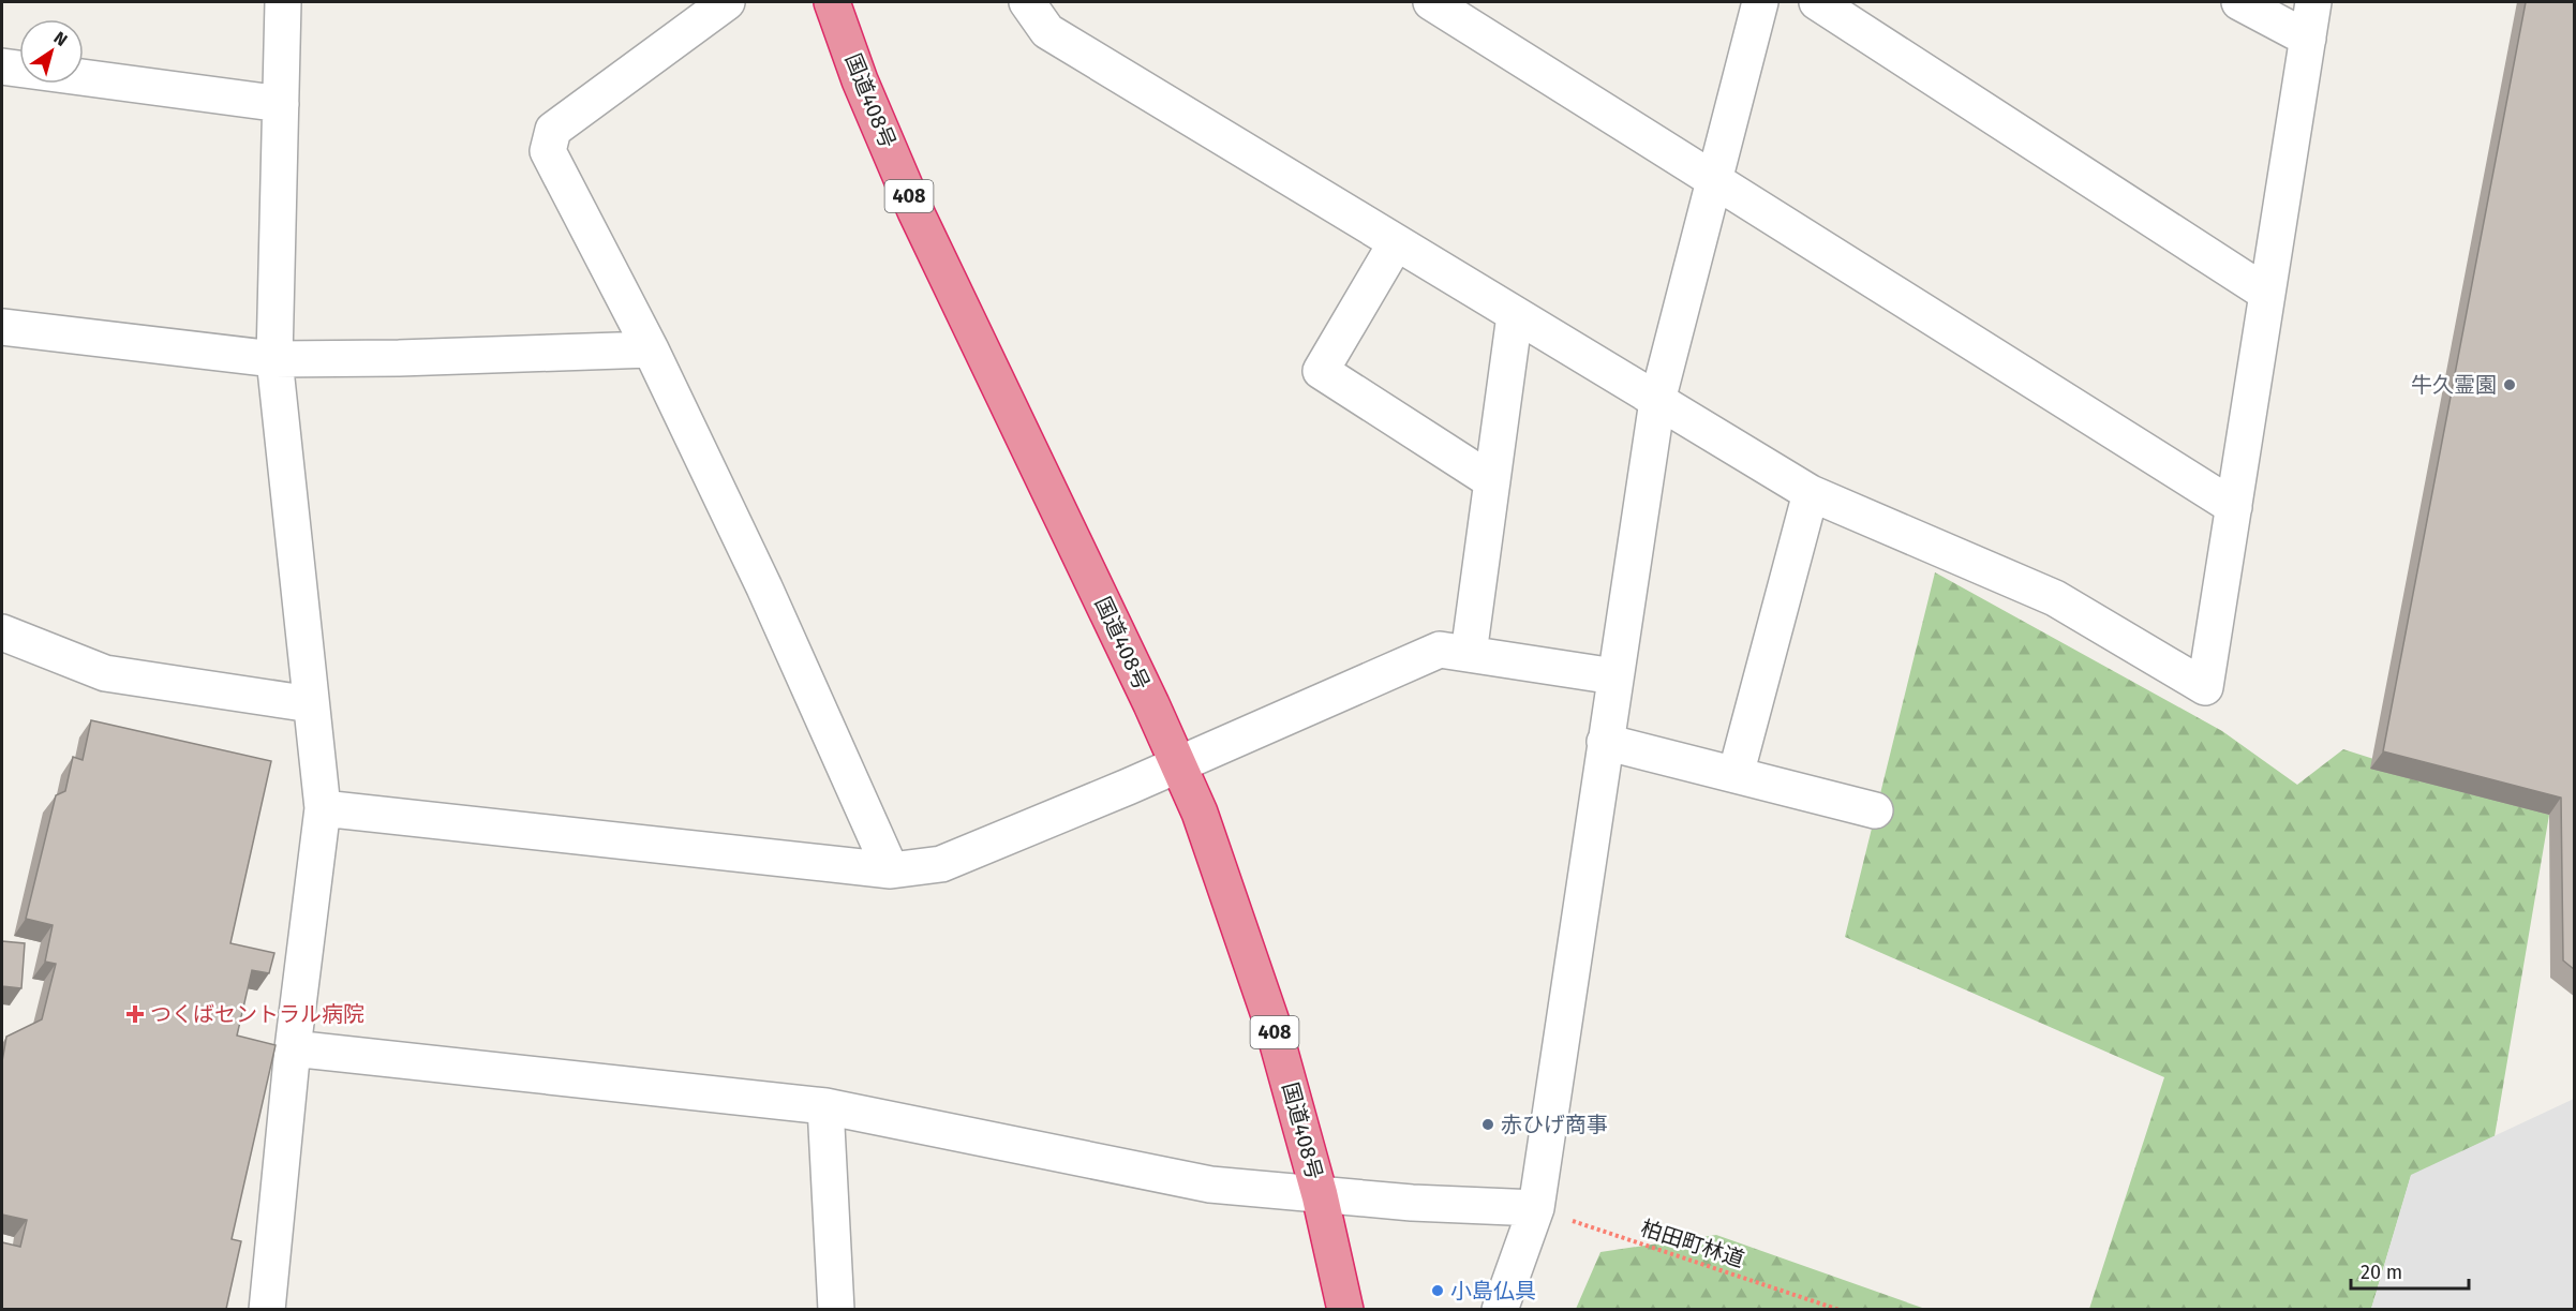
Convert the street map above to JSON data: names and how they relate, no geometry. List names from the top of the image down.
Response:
{
  "streets": {
    "highway": ["国道408号", "408"],
    "path": ["柏田町林道"]
  },
  "places": {
    "other": ["牛久霊園", "赤ひげ商事", "小島仏具"],
    "health": ["つくばセントラル病院"]
  },
  "scale_bar": "20 m",
  "north": "top right"
}
